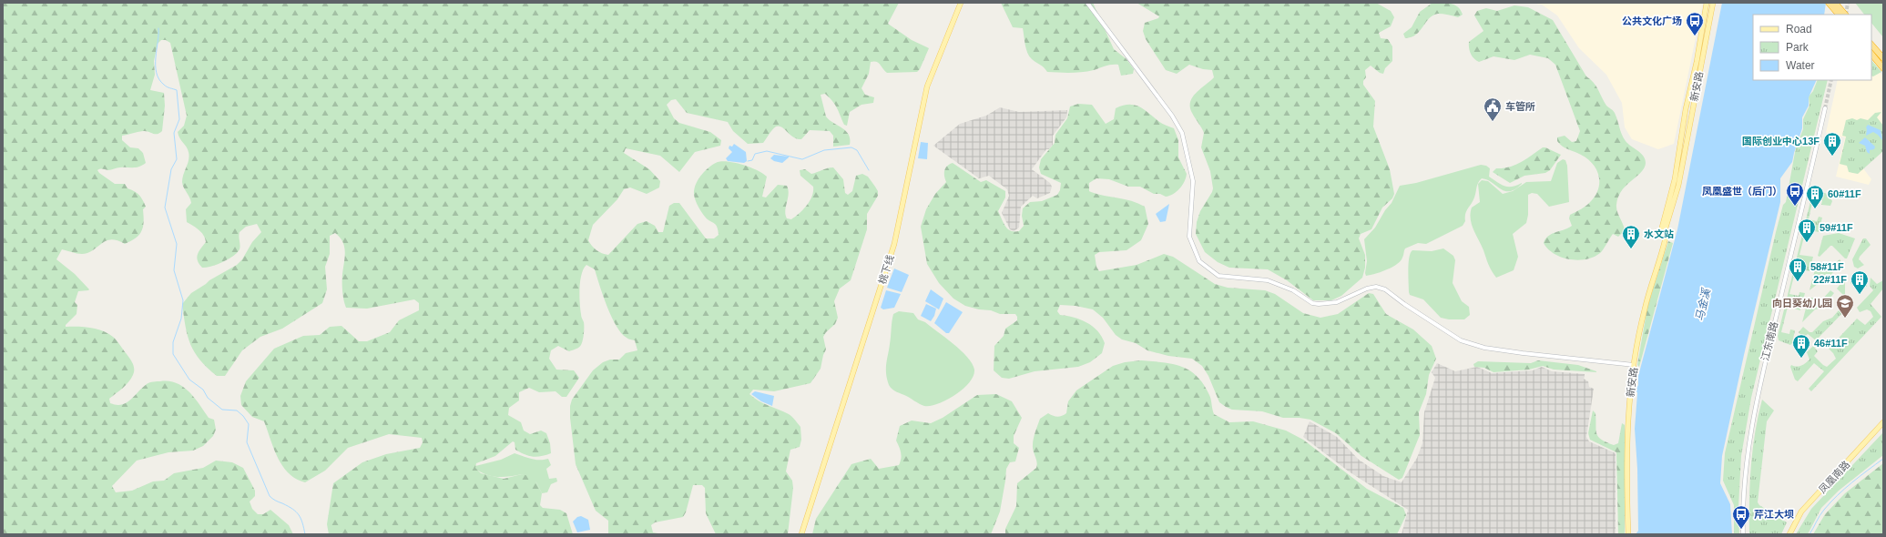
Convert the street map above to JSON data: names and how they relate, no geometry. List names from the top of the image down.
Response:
{
  "streets": {
    "main road": ["新安路", "桃下线", "凤凰南路"],
    "street": ["江东南路"]
  },
  "water": ["马金溪"],
  "places": {
    "bus stop": ["公共文化广场", "凤凰盛世（后门）", "芹江大坝"],
    "public building": ["车管所"],
    "building": [
      "国际创业中心13F",
      "60#11F",
      "59#11F",
      "水文站",
      "58#11F",
      "22#11F",
      "46#11F"
    ],
    "school or university": ["向日葵幼儿园"]
  },
  "legend": ["Road", "Park", "Water"]
}
